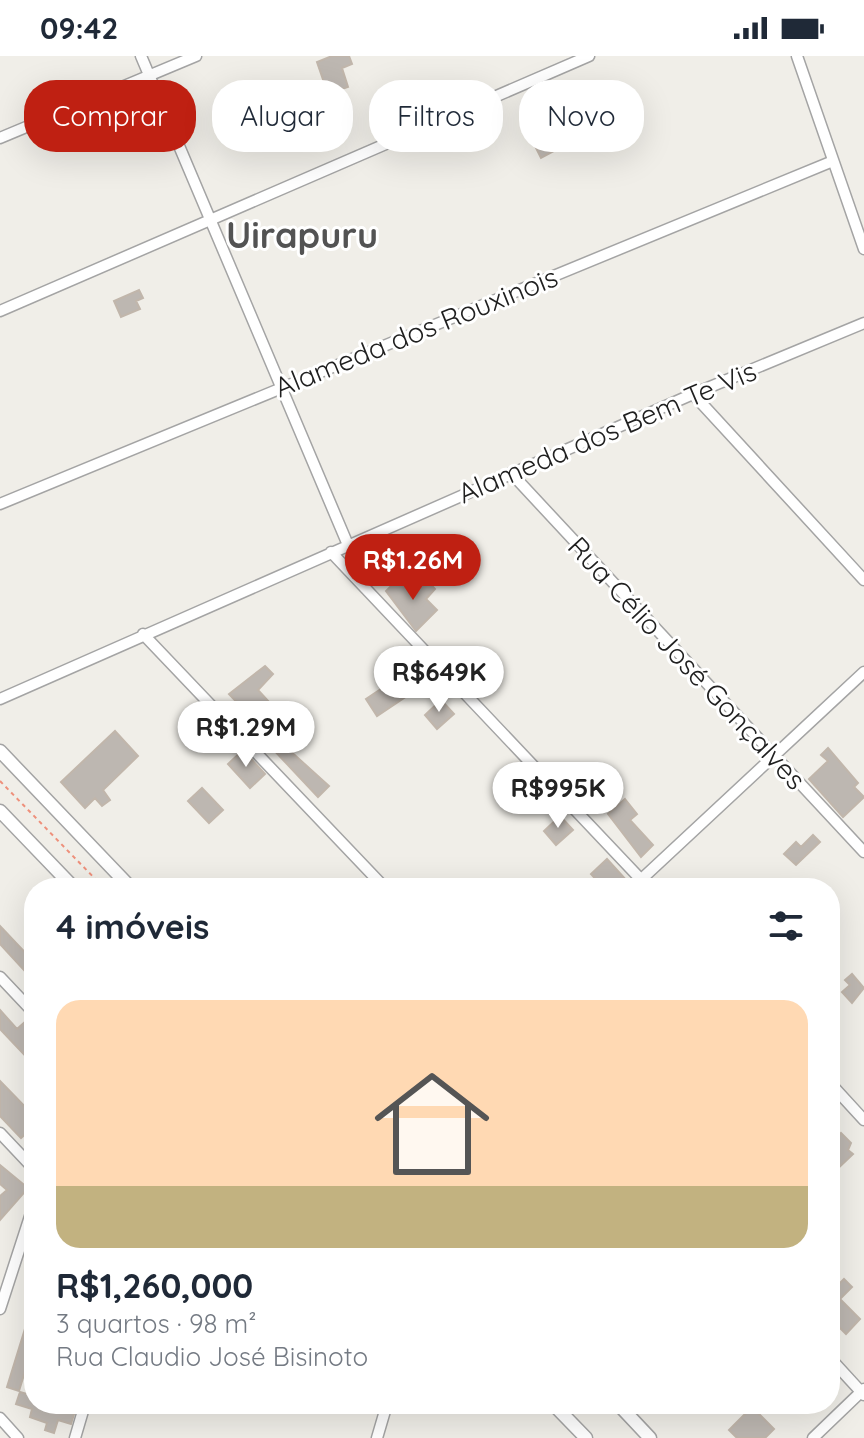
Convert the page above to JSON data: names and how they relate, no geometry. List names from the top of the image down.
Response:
{
  "streets": {
    "street": ["Alameda dos Rouxinois", "Alameda dos Bem Te Vis", "Rua Célio José Gonçalves"]
  },
  "crossings": [
    ["Alameda dos Bem Te Vis", "Rua Célio José Gonçalves"]
  ],
  "districts": ["Uirapuru"],
  "page": {
    "status": "09:42",
    "chip": [
      "Comprar",
      "Alugar",
      "Filtros",
      "Novo"
    ],
    "price": [
      "R$1.26M",
      "R$649K",
      "R$1.29M",
      "R$995K"
    ],
    "heading": "4 imóveis",
    "list": [
      {
        "name": "R$1,260,000",
        "note": "3 quartos · 98 m² · Rua Claudio José Bisinoto"
      }
    ]
  }
}
